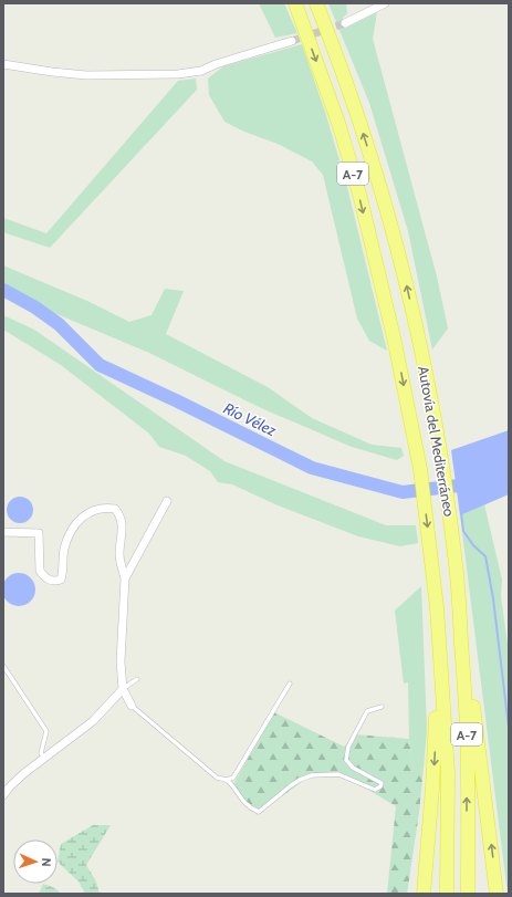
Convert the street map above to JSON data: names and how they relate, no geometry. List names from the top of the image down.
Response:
{
  "streets": {
    "highway": ["A-7", "Autovía del Mediterráneo"]
  },
  "water": ["Río Vélez"],
  "north": "right"
}
